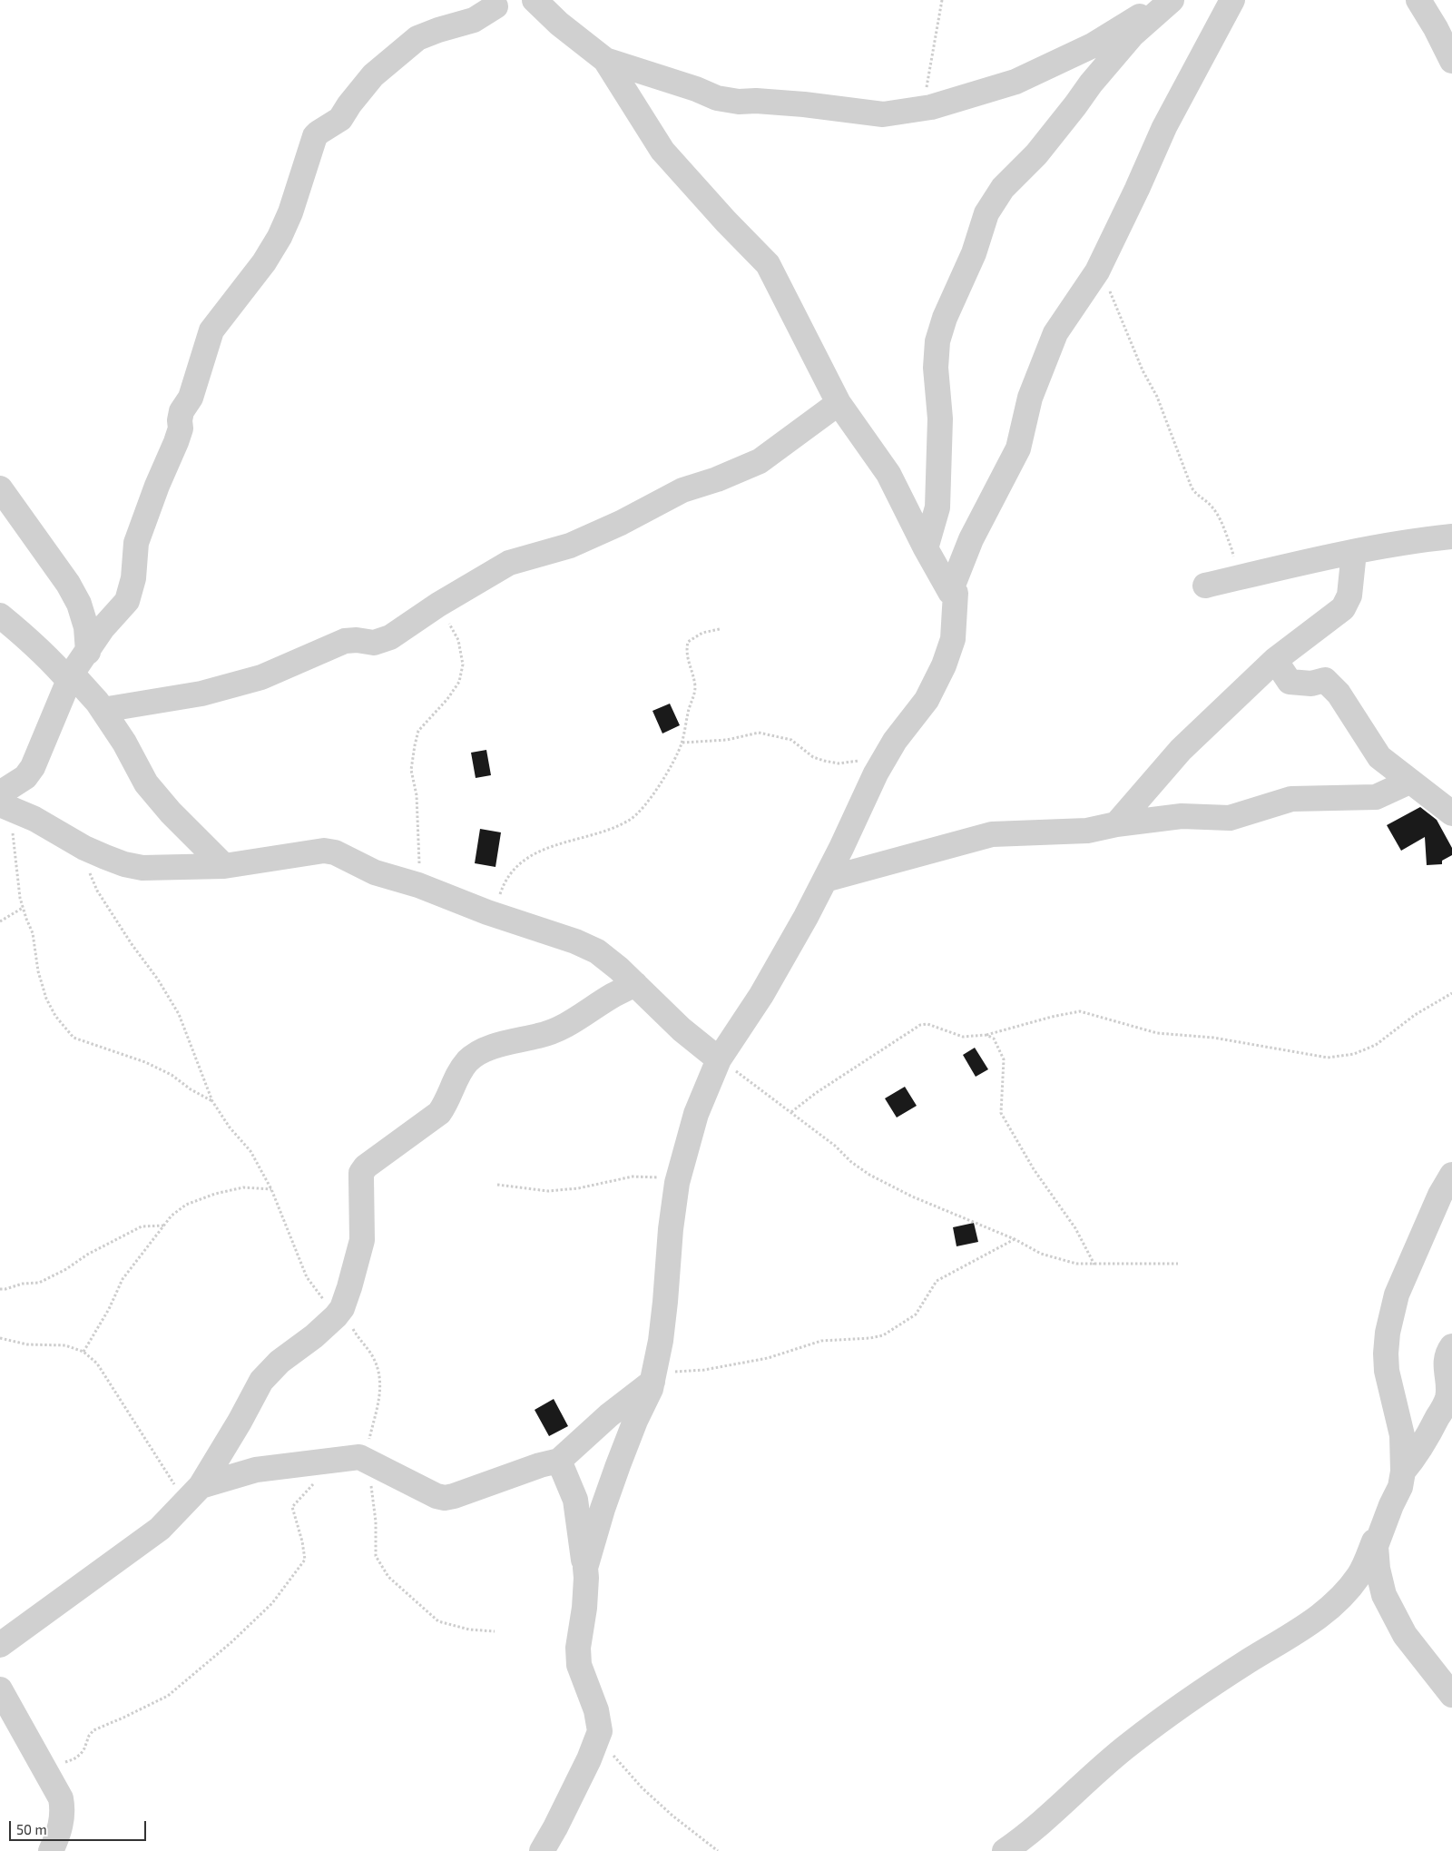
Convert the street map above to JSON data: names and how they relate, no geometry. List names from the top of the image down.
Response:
{
  "scale_bar": "50 m"
}
